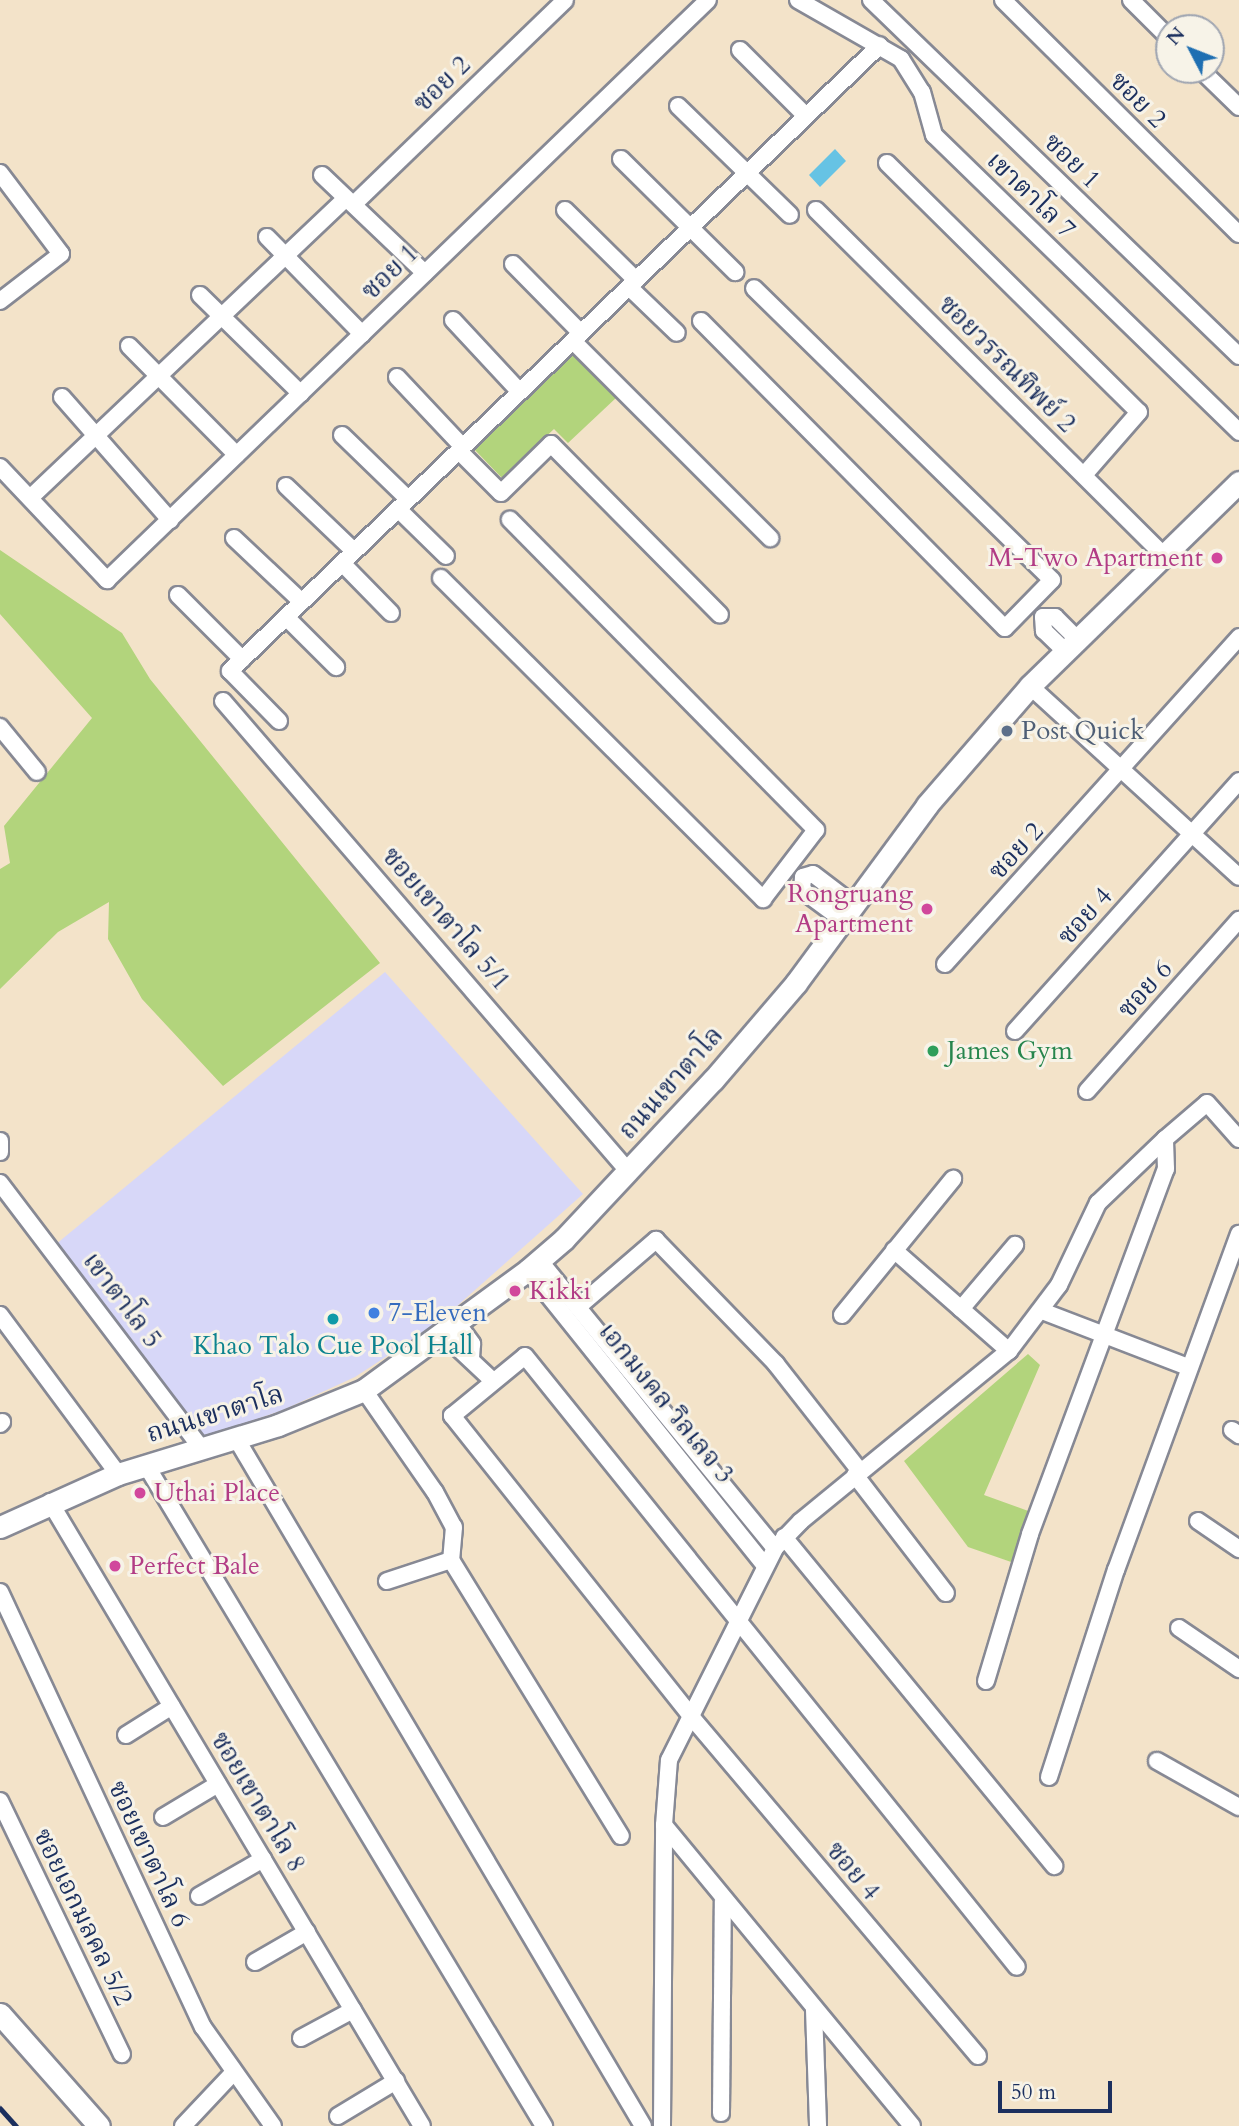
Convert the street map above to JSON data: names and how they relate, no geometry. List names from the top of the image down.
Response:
{
  "streets": {
    "street": [
      "ซอย 2",
      "ซอย 1",
      "เขาตาโล 7",
      "ซอยวรรณทิพย์ 2",
      "ซอย 4",
      "ซอยเขาตาโล 5/1",
      "ซอย 6",
      "ถนนเขาตาโล",
      "เขาตาโล 5",
      "เอกมงคล วิลเลจ 3",
      "ซอยเขาตาโล 8",
      "ซอยเขาตาโล 6",
      "ซอยเอกมลคล 5/2"
    ]
  },
  "crossings": [
    ["ซอย 2", "ซอย 1"],
    ["ซอยวรรณทิพย์ 2", "ถนนเขาตาโล"],
    ["ซอยเขาตาโล 5/1", "ถนนเขาตาโล"],
    ["ถนนเขาตาโล", "เขาตาโล 5"],
    ["ถนนเขาตาโล", "เอกมงคล วิลเลจ 3"],
    ["ถนนเขาตาโล", "ซอยเขาตาโล 8"]
  ],
  "places": [
    "M-Two Apartment",
    "Post Quick",
    "Rongruang Apartment",
    "James Gym",
    "Kikki",
    "7-Eleven",
    "Khao Talo Cue Pool Hall",
    "Uthai Place",
    "Perfect Bale"
  ],
  "scale_bar": "50 m",
  "north": "top left"
}
